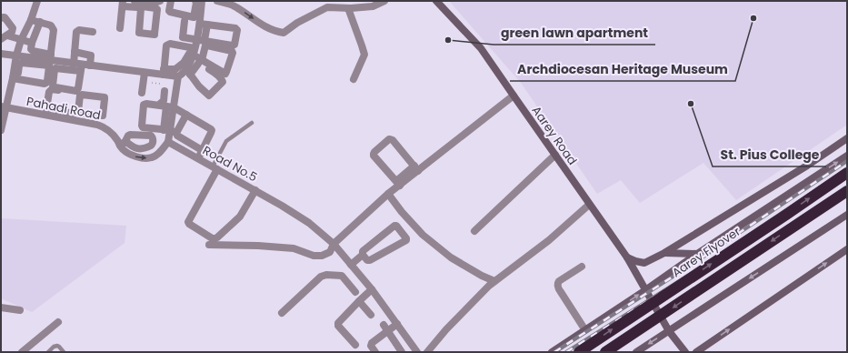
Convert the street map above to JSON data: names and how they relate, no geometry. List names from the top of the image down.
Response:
{
  "streets": {
    "highway": ["Aarey Flyover"],
    "street": ["Pahadi Road", "Aarey Road", "Road No.5"]
  },
  "crossings": [
    ["Pahadi Road", "Road No.5"]
  ],
  "places": ["Archdiocesan Heritage Museum", "green lawn apartment", "St. Pius College"]
}
